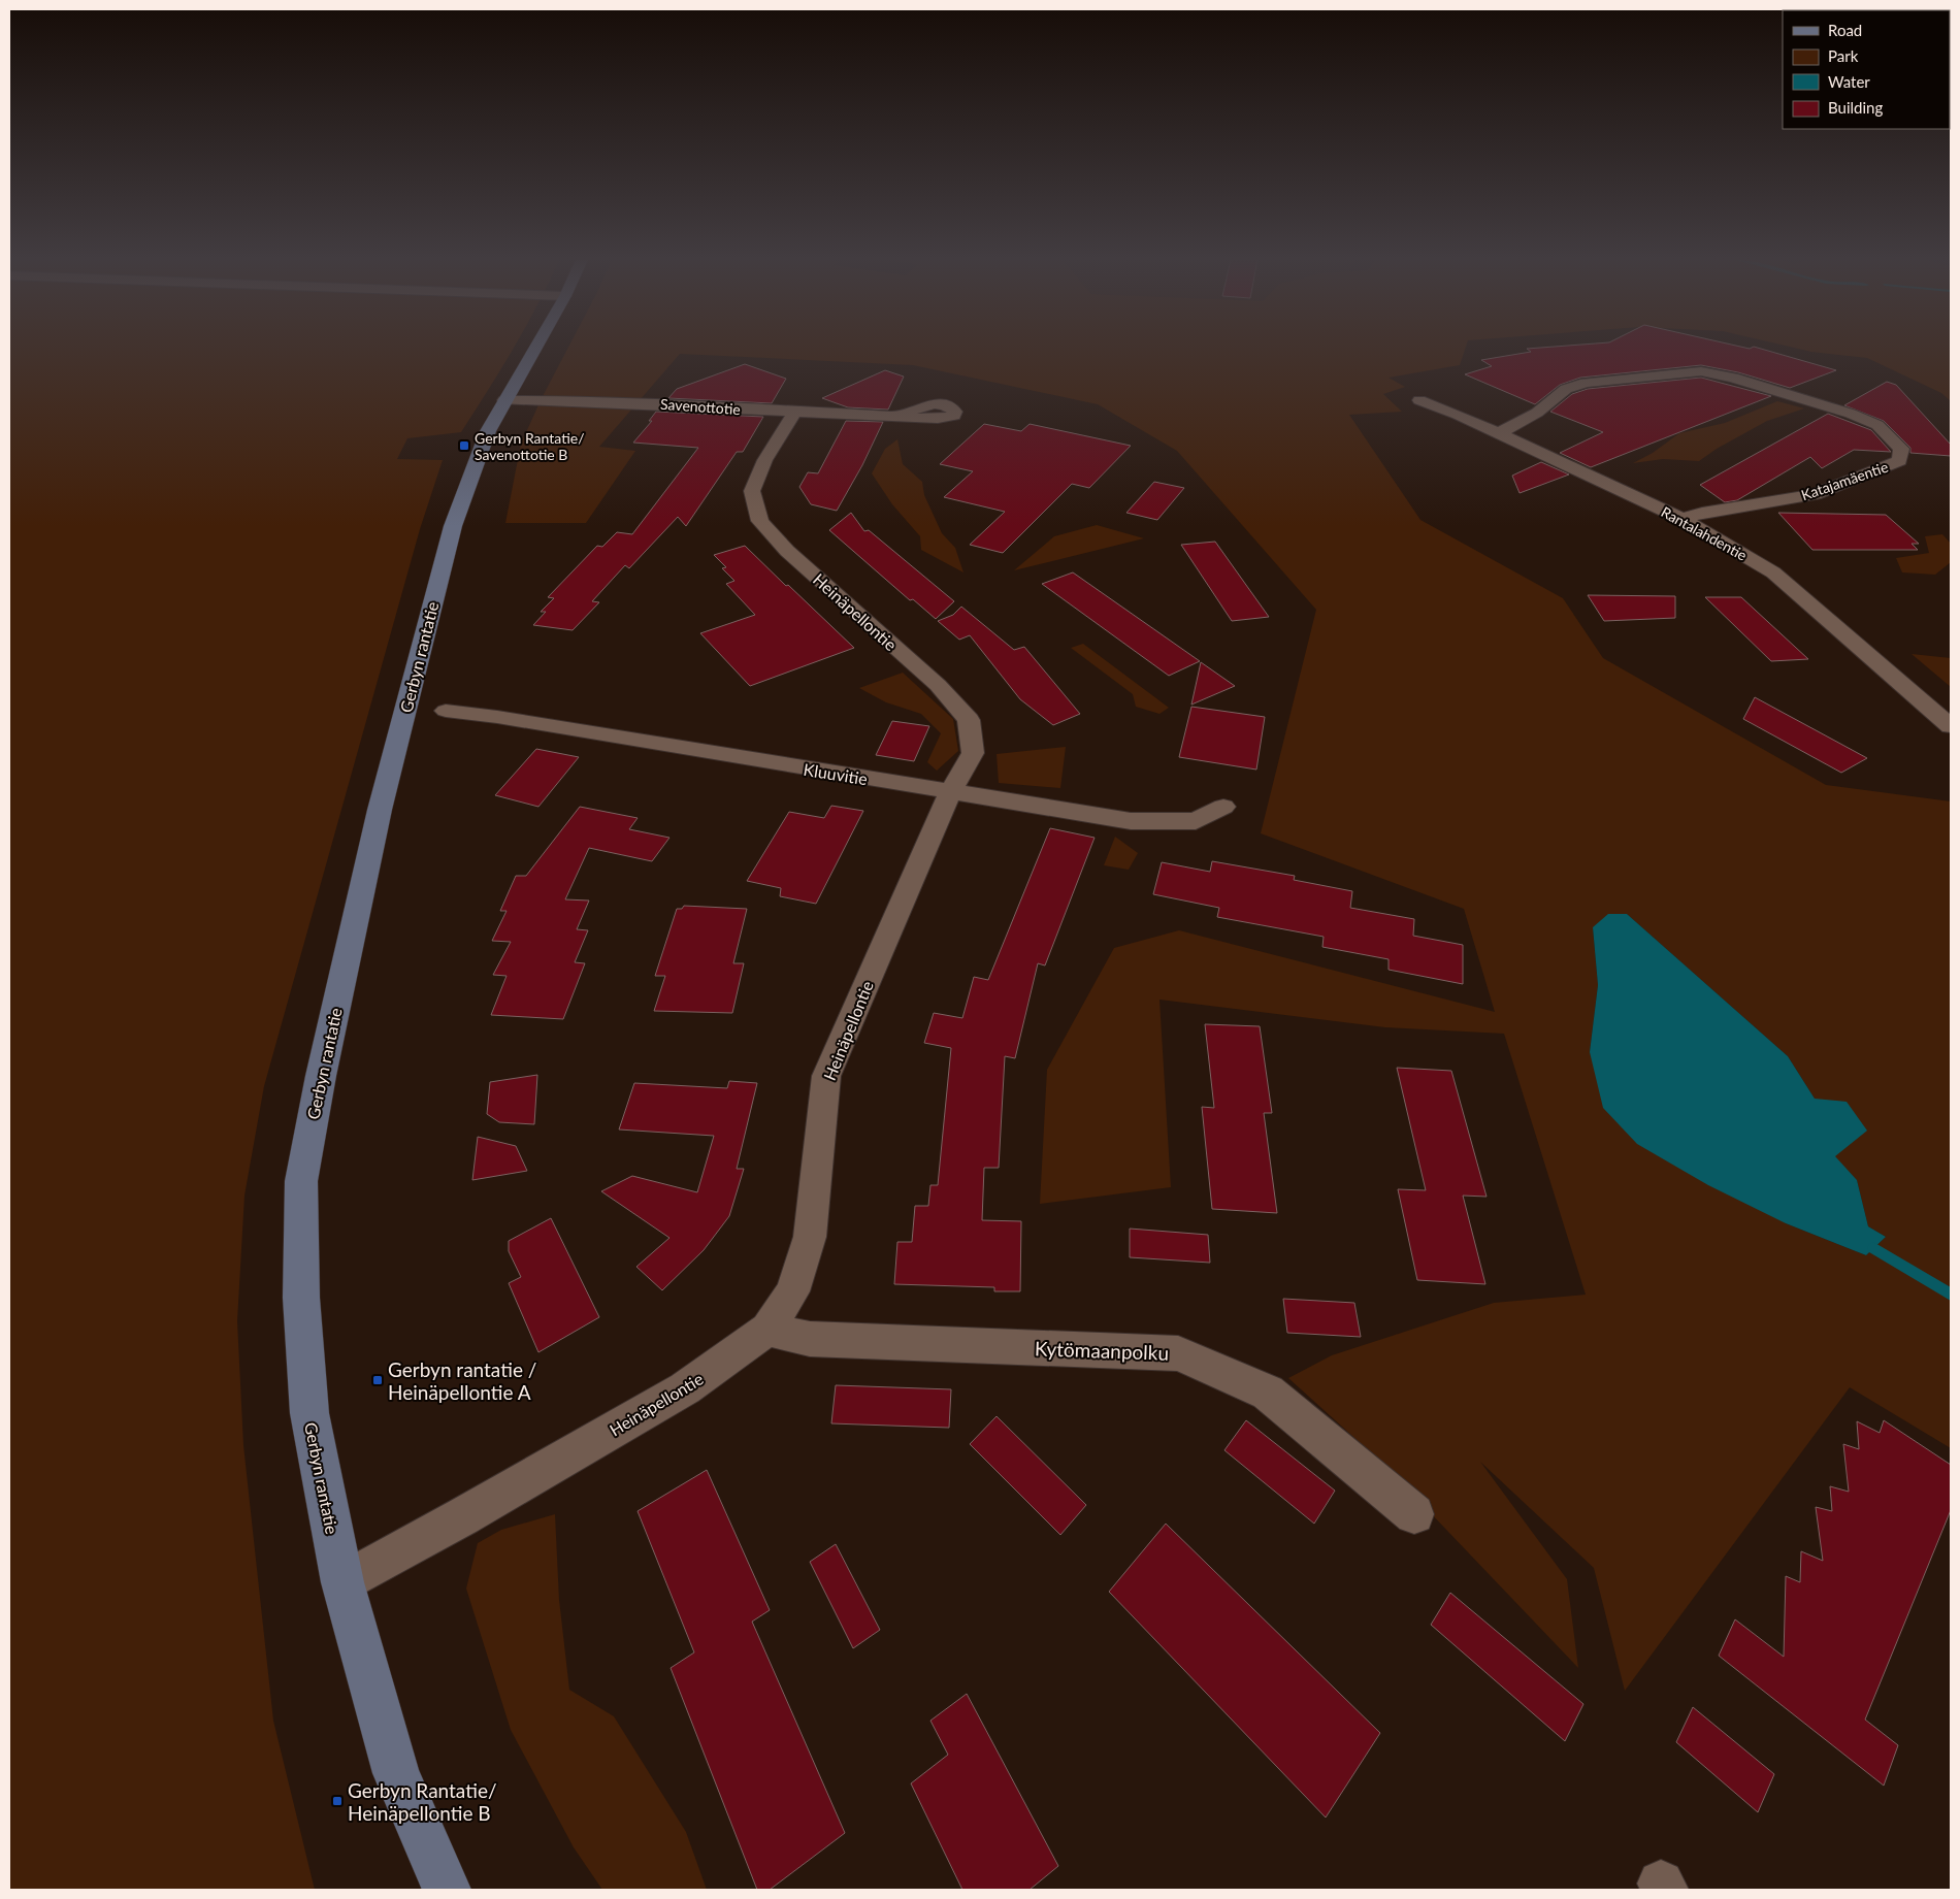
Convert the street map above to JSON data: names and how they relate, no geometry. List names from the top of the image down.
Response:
{
  "streets": {
    "main road": ["Gerbyn rantatie"],
    "street": [
      "Savenottotie",
      "Katajamäentie",
      "Rantalahdentie",
      "Heinäpellontie",
      "Kluuvitie",
      "Kytömaanpolku"
    ]
  },
  "crossings": [
    ["Savenottotie", "Heinäpellontie"],
    ["Savenottotie", "Gerbyn rantatie"],
    ["Katajamäentie", "Rantalahdentie"],
    ["Heinäpellontie", "Gerbyn rantatie"],
    ["Heinäpellontie", "Kluuvitie"],
    ["Heinäpellontie", "Kytömaanpolku"]
  ],
  "places": {
    "transit": ["Gerbyn Rantatie/ Savenottotie B", "Gerbyn rantatie / Heinäpellontie A", "Gerbyn Rantatie/ Heinäpellontie B"]
  },
  "legend": [
    "Road",
    "Park",
    "Water",
    "Building"
  ]
}
